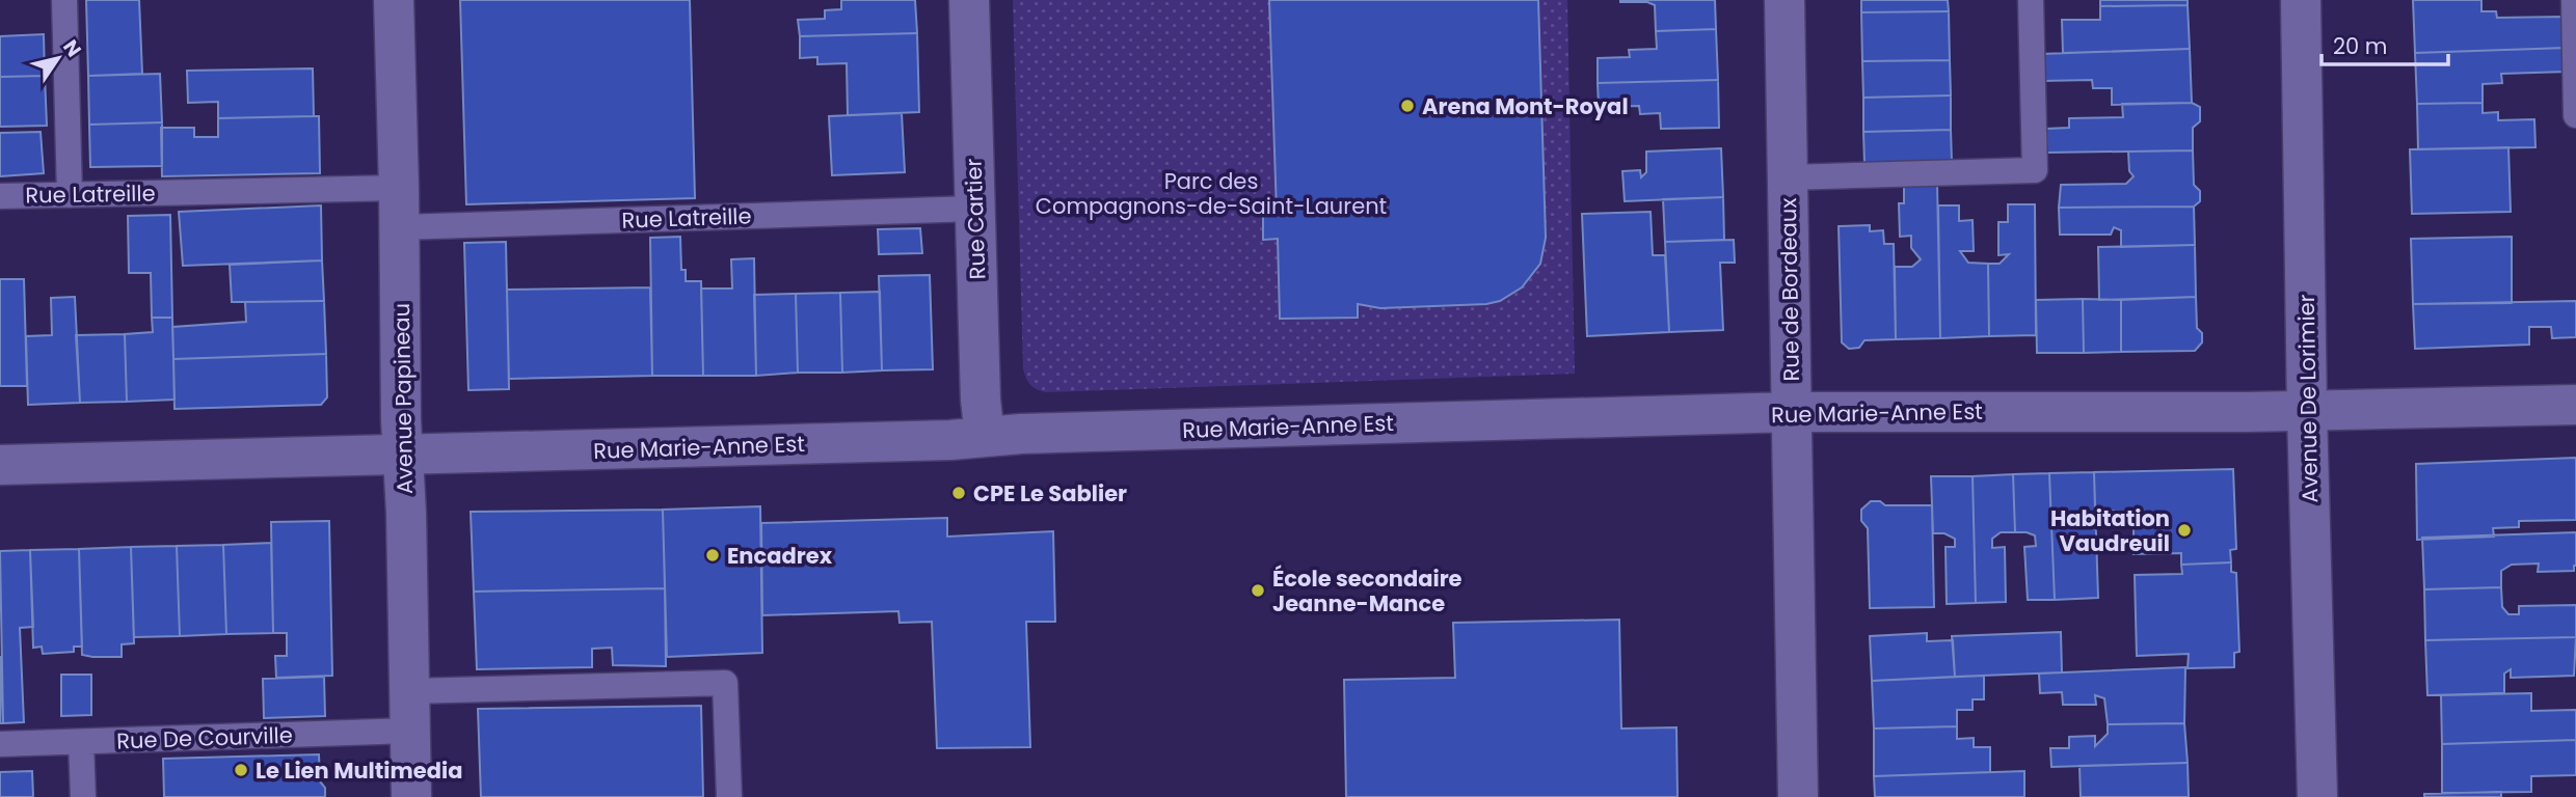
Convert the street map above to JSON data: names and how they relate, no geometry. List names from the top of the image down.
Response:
{
  "streets": {
    "street": [
      "Rue Cartier",
      "Rue de Bordeaux",
      "Avenue Papineau",
      "Avenue De Lorimier",
      "Rue Marie-Anne Est"
    ],
    "lane": ["Rue Latreille", "Rue De Courville"]
  },
  "crossings": [
    ["Rue Latreille", "Rue Cartier"],
    ["Rue Latreille", "Avenue Papineau"],
    ["Rue Cartier", "Rue Marie-Anne Est"],
    ["Rue de Bordeaux", "Rue Marie-Anne Est"],
    ["Avenue Papineau", "Rue Marie-Anne Est"],
    ["Avenue Papineau", "Rue De Courville"],
    ["Avenue De Lorimier", "Rue Marie-Anne Est"]
  ],
  "parks": ["Parc des Compagnons-de-Saint-Laurent"],
  "places": [
    "Arena Mont-Royal",
    "CPE Le Sablier",
    "Habitation Vaudreuil",
    "Encadrex",
    "École secondaire Jeanne-Mance",
    "Le Lien Multimedia"
  ],
  "scale_bar": "20 m",
  "north": "top right"
}
